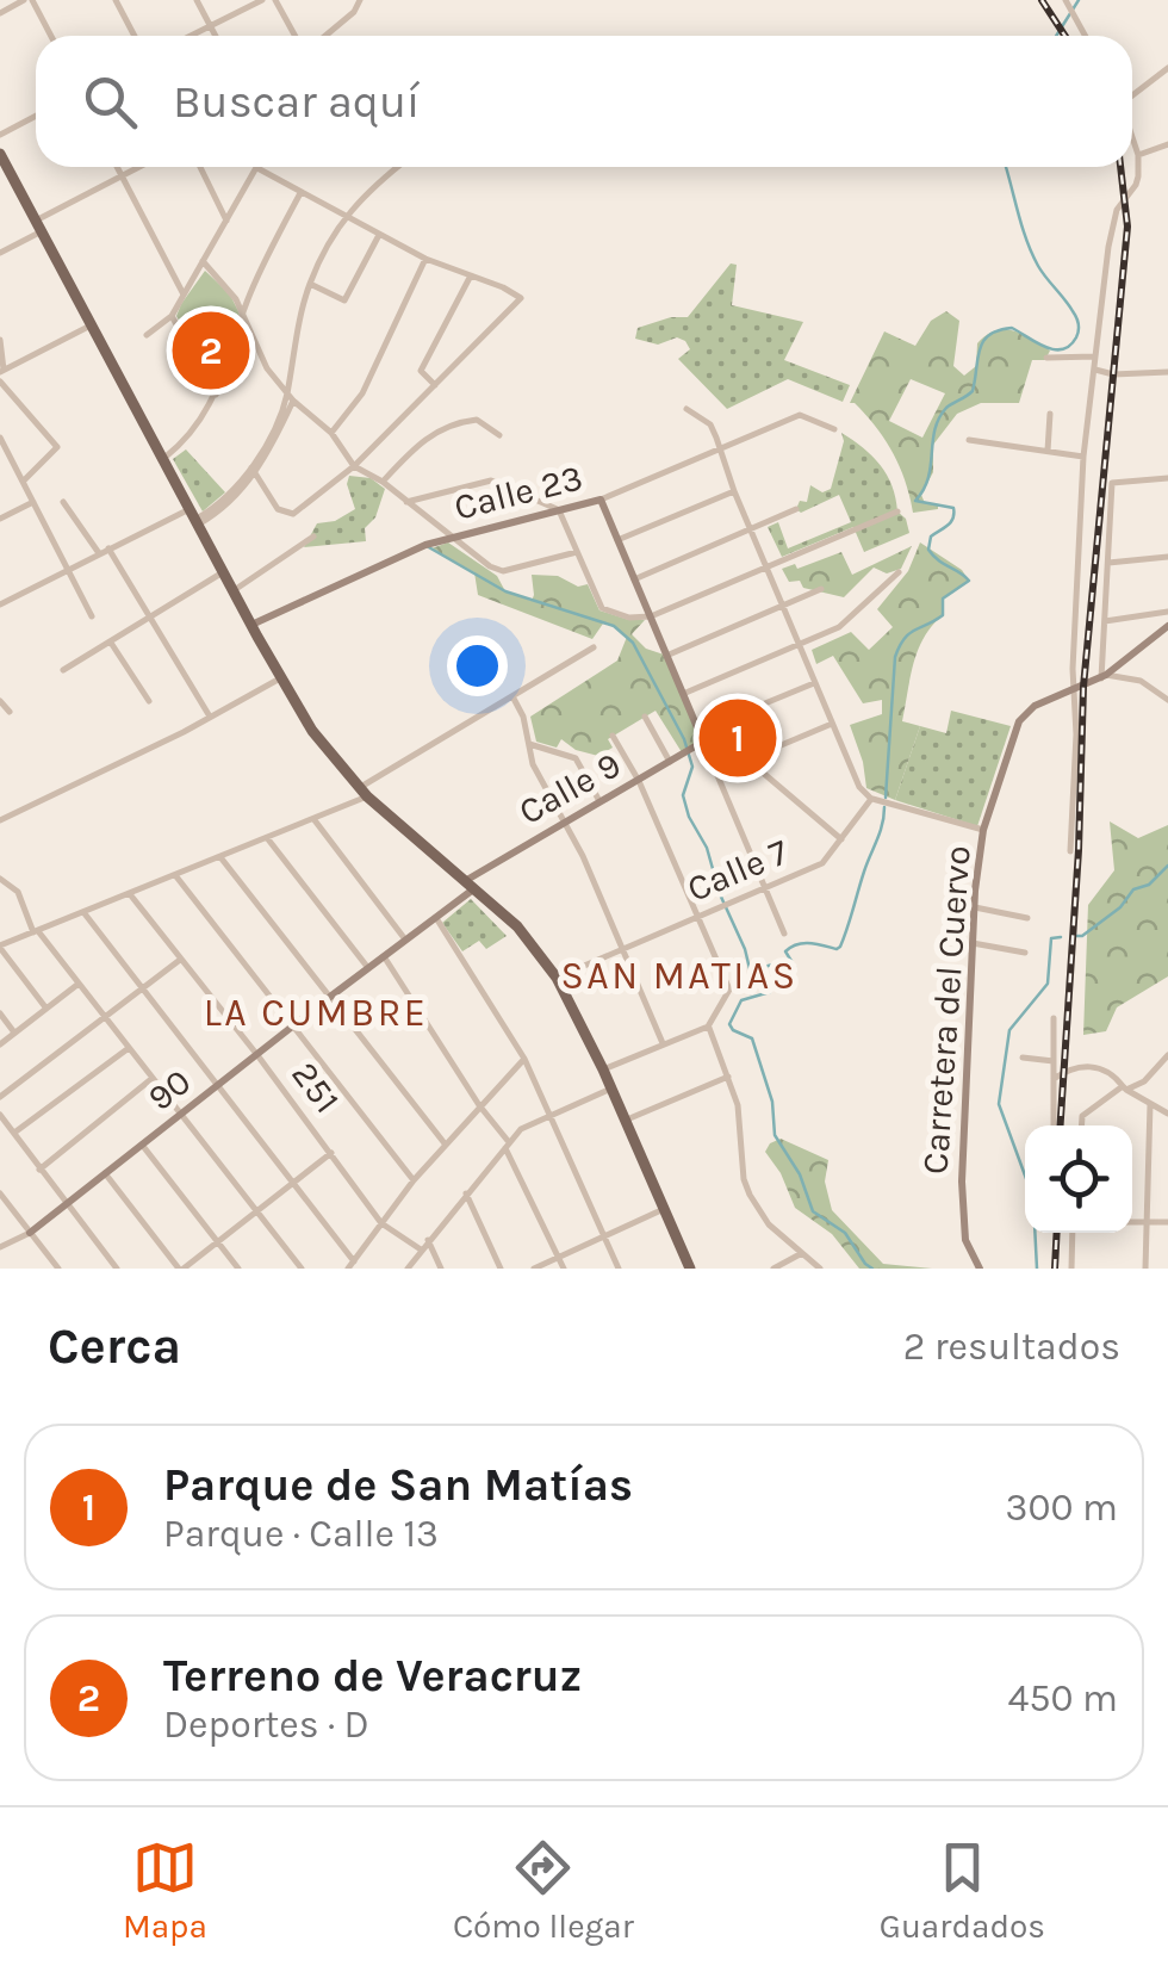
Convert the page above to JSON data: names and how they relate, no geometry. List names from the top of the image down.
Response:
{
  "streets": {
    "street": [
      "Calle 23",
      "Calle 9",
      "Calle 7",
      "Carretera del Cuervo",
      "251",
      "90"
    ]
  },
  "crossings": [
    ["Calle 9", "90"],
    ["251", "90"]
  ],
  "districts": ["SAN MATIAS", "LA CUMBRE"],
  "page": {
    "search": "Buscar aquí",
    "pins": ["2", "1"],
    "heading": ["Cerca", "2 resultados"],
    "list": [
      {
        "mark": "1",
        "name": "Parque de San Matías",
        "note": "Parque · Calle 13",
        "value": "300 m"
      },
      {
        "mark": "2",
        "name": "Terreno de Veracruz",
        "note": "Deportes · D",
        "value": "450 m"
      }
    ],
    "nav": ["Mapa", "Cómo llegar", "Guardados"]
  }
}
